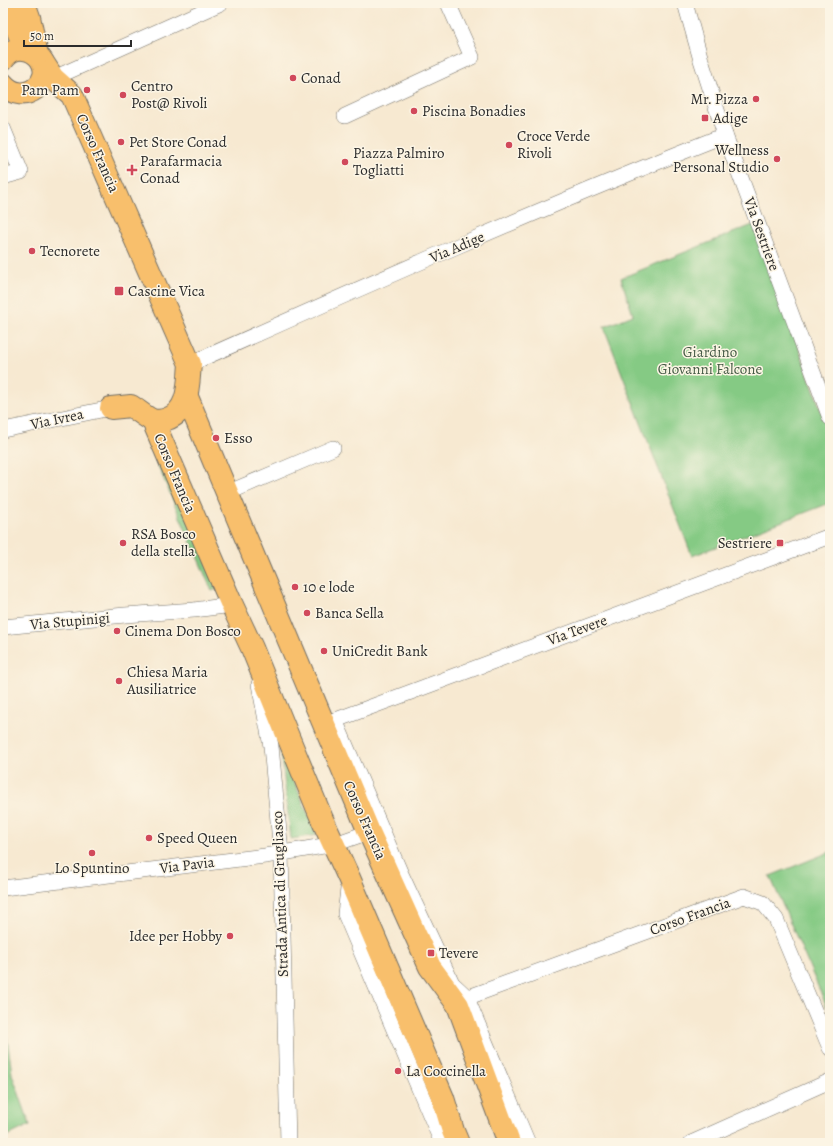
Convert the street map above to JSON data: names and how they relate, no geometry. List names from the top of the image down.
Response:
{
  "streets": {
    "main road": ["Corso Francia"],
    "street": [
      "Via Sestriere",
      "Via Adige",
      "Via Ivrea",
      "Via Stupinigi",
      "Via Tevere",
      "Via Pavia",
      "Strada Antica di Grugliasco"
    ]
  },
  "crossings": [
    ["Corso Francia", "Via Adige"],
    ["Corso Francia", "Via Stupinigi"],
    ["Corso Francia", "Via Tevere"],
    ["Corso Francia", "Via Pavia"],
    ["Corso Francia", "Strada Antica di Grugliasco"],
    ["Via Sestriere", "Via Adige"],
    ["Via Pavia", "Strada Antica di Grugliasco"]
  ],
  "parks": ["Giardino Giovanni Falcone"],
  "places": {
    "other": [
      "Conad",
      "Pam Pam",
      "Centro Post@ Rivoli",
      "Mr. Pizza",
      "Piscina Bonadies",
      "Pet Store Conad",
      "Croce Verde Rivoli",
      "Wellness Personal Studio",
      "Piazza Palmiro Togliatti",
      "Tecnorete",
      "Esso",
      "RSA Bosco della stella",
      "10 e lode",
      "Banca Sella",
      "Cinema Don Bosco",
      "UniCredit Bank",
      "Chiesa Maria Ausiliatrice",
      "Speed Queen",
      "Lo Spuntino",
      "Idee per Hobby",
      "La Coccinella"
    ],
    "transit": [
      "Adige",
      "Cascine Vica",
      "Sestriere",
      "Tevere"
    ],
    "health": ["Parafarmacia Conad"]
  },
  "scale_bar": "50 m"
}
